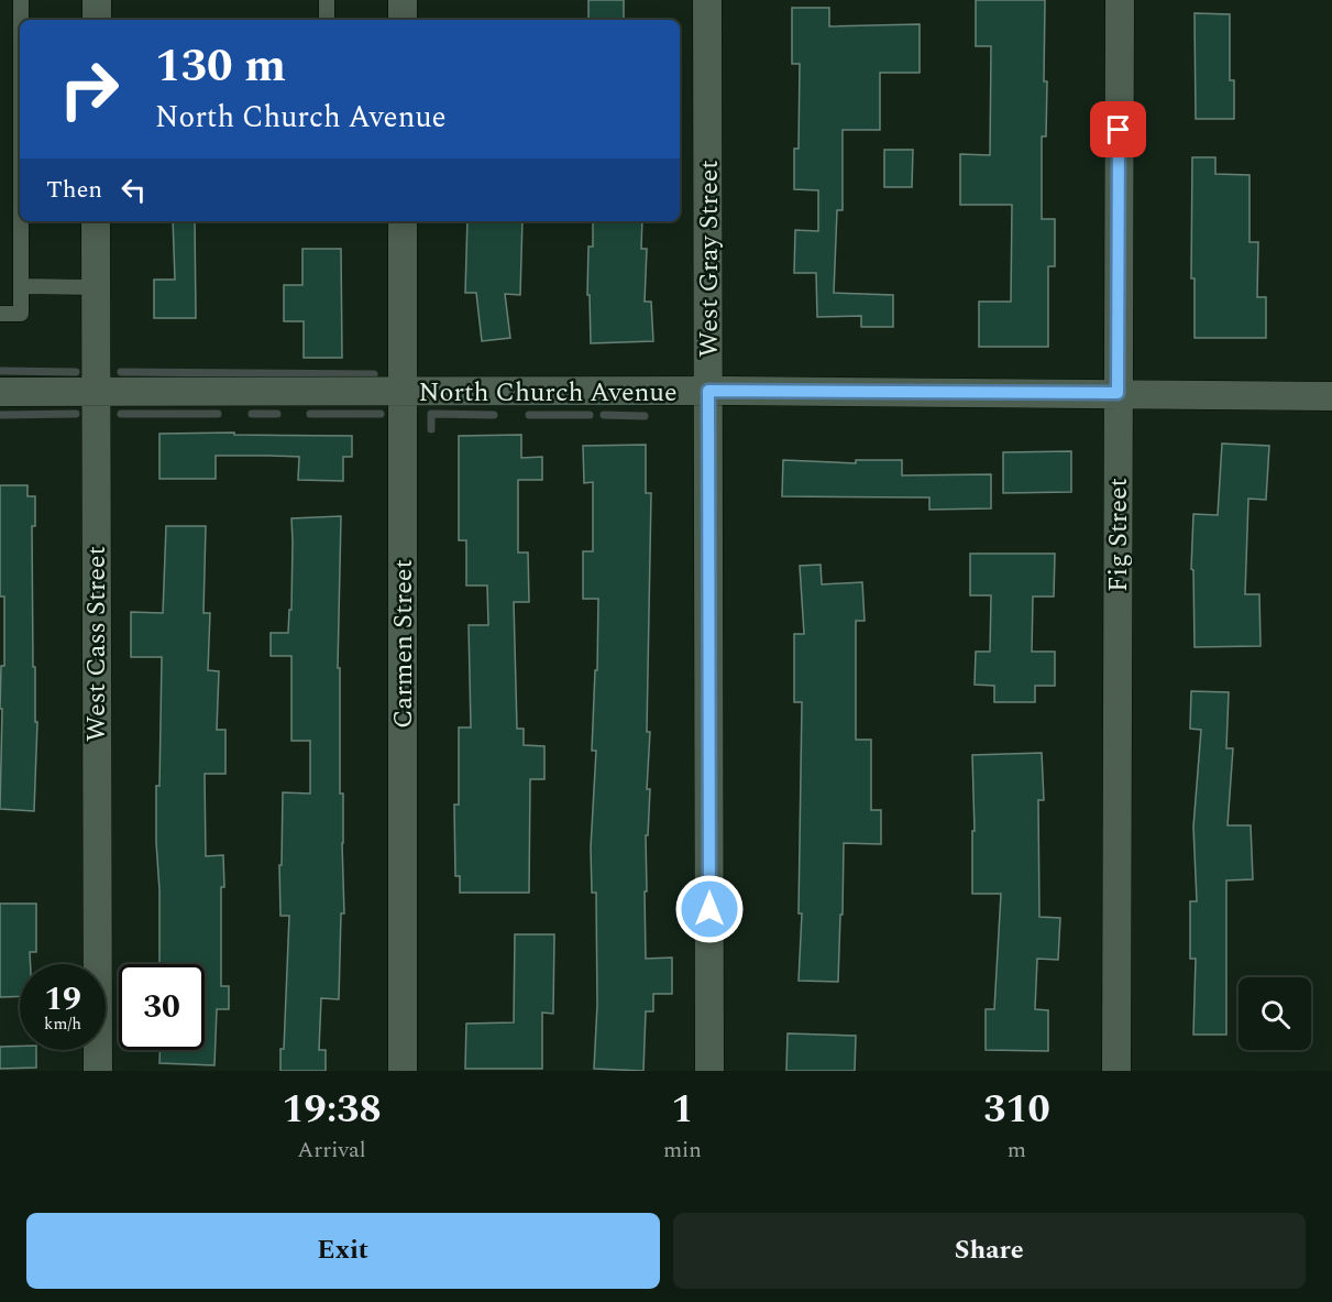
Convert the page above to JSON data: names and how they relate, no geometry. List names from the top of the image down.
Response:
{
  "streets": {
    "street": [
      "West Gray Street",
      "North Church Avenue",
      "Fig Street",
      "West Cass Street",
      "Carmen Street"
    ]
  },
  "crossings": [
    ["West Gray Street", "North Church Avenue"],
    ["North Church Avenue", "Fig Street"],
    ["North Church Avenue", "West Cass Street"],
    ["North Church Avenue", "Carmen Street"]
  ],
  "page": {
    "turn": ["130 m", "North Church Avenue"],
    "then": "Then",
    "speed": "19 km/h",
    "limit": "30",
    "eta": [
      "19:38",
      "Arrival",
      "1",
      "min",
      "310",
      "m"
    ],
    "buttons": ["Exit", "Share"]
  }
}
